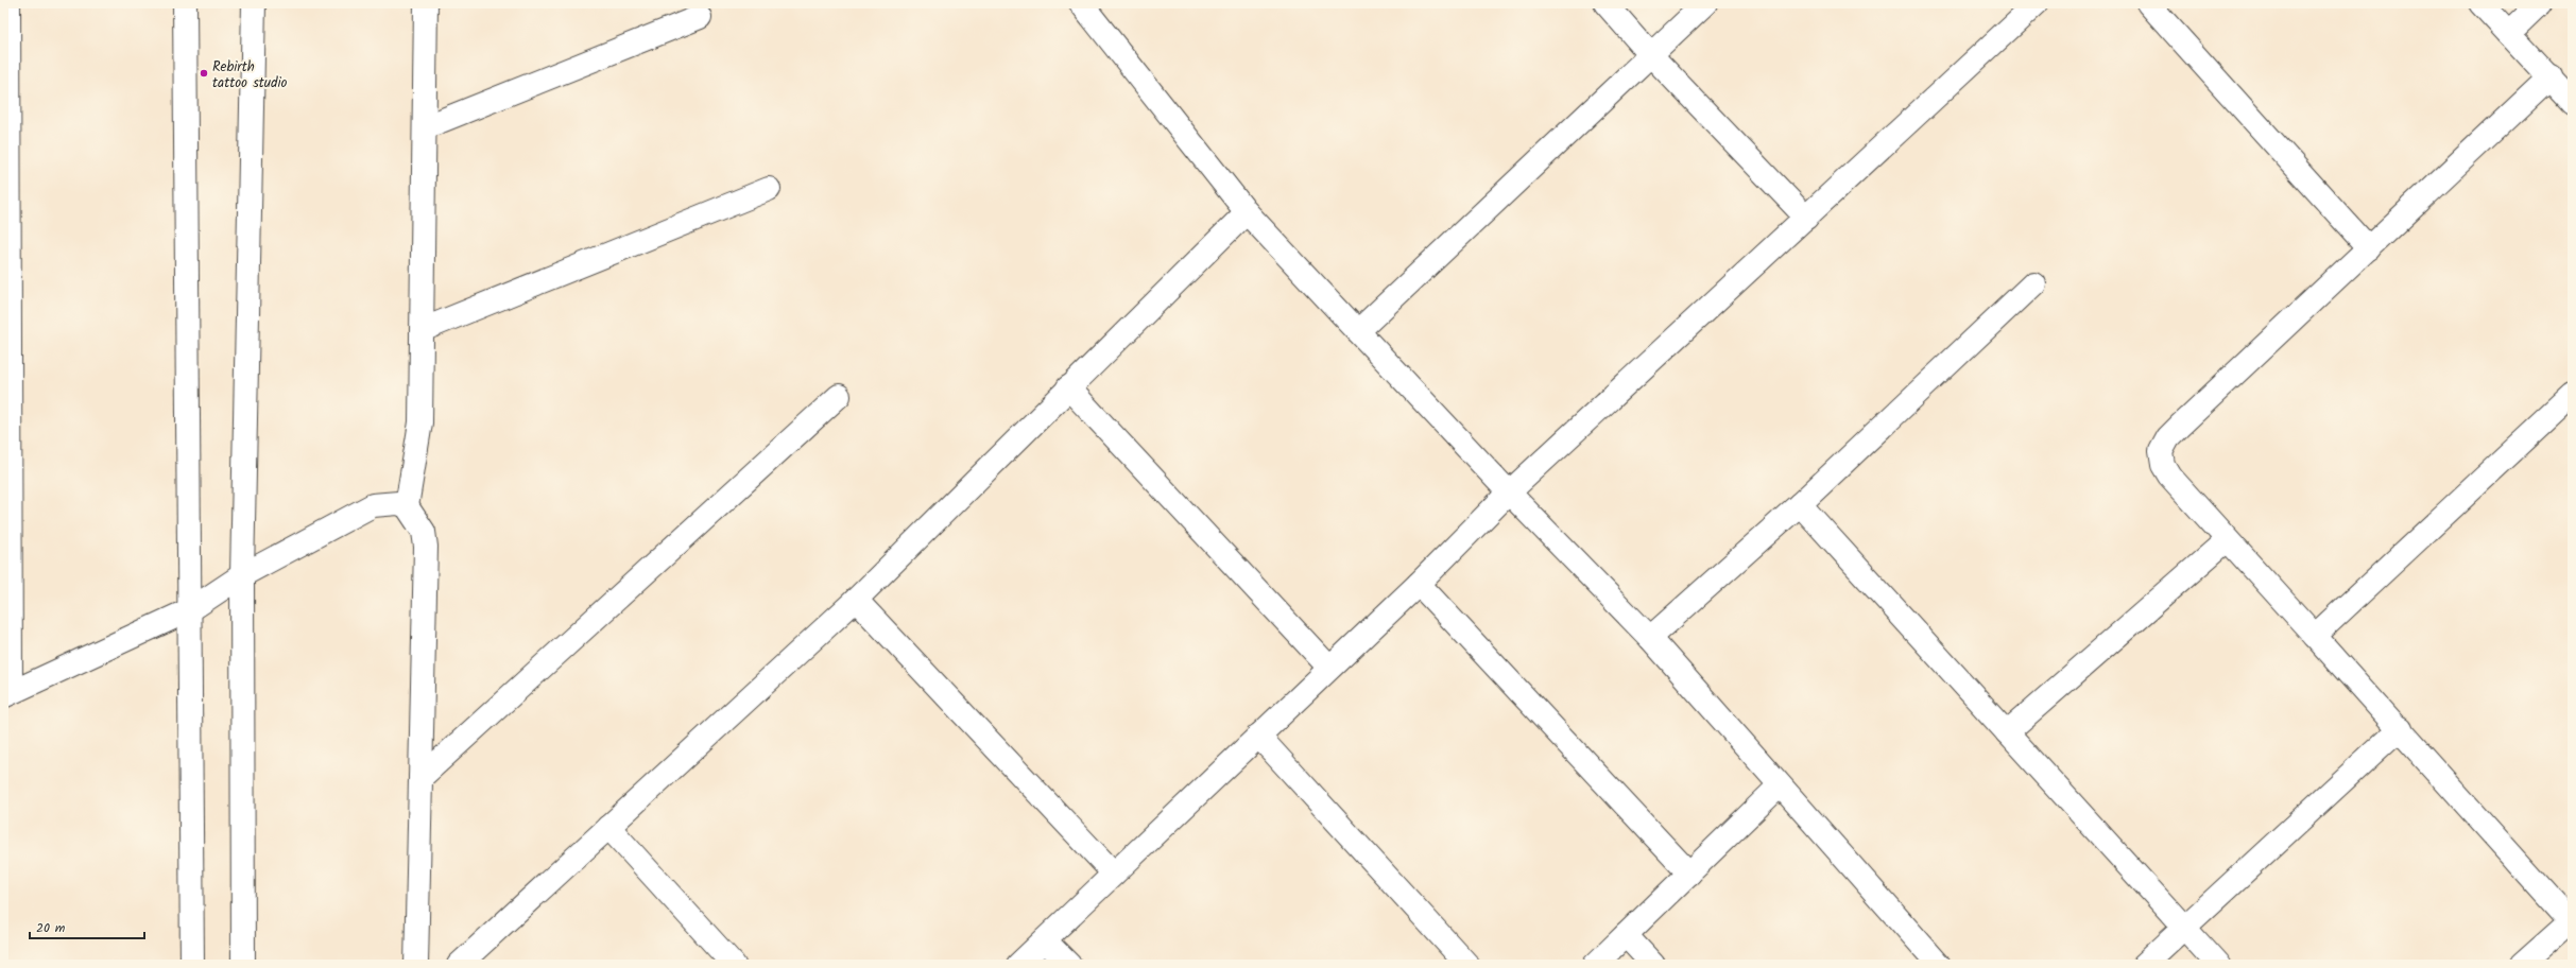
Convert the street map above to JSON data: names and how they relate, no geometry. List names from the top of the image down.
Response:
{
  "places": ["Rebirth tattoo studio"],
  "scale_bar": "20 m"
}
